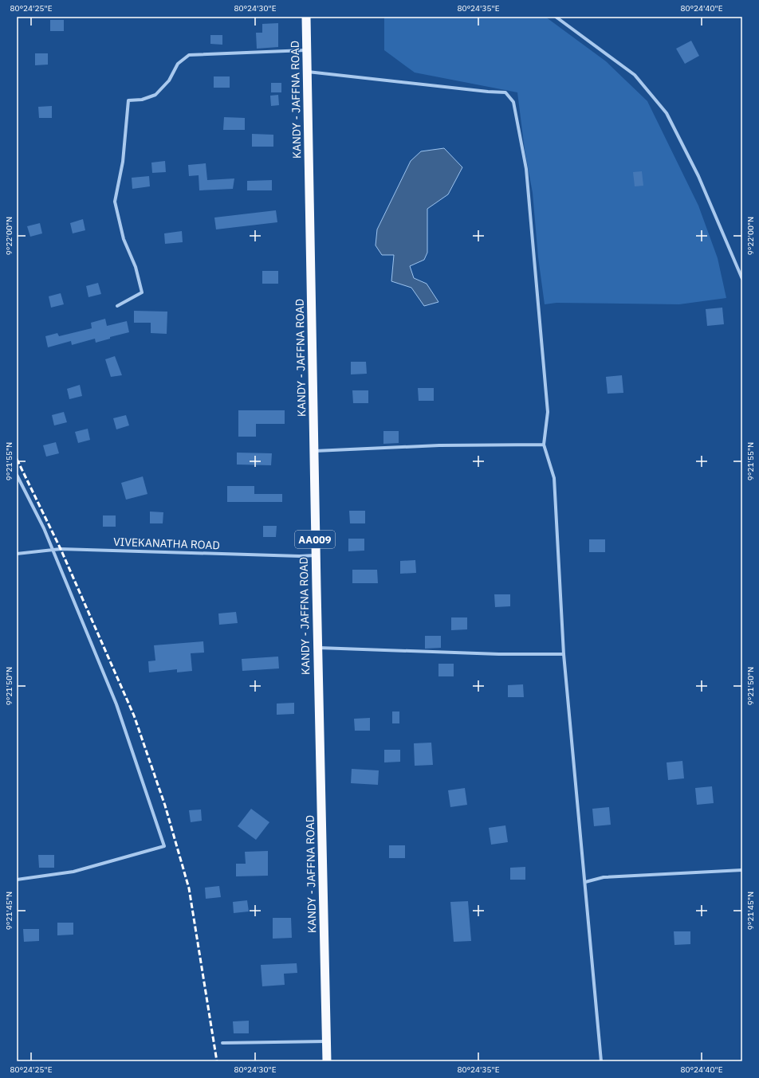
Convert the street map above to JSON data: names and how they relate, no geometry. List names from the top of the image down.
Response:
{
  "streets": {
    "highway": ["KANDY - JAFFNA ROAD", "AA009"],
    "street": ["VIVEKANATHA ROAD"]
  },
  "crossings": [
    ["KANDY - JAFFNA ROAD", "VIVEKANATHA ROAD"]
  ],
  "coordinates": [
    "80°24'25\"E",
    "80°24'30\"E",
    "80°24'35\"E",
    "80°24'40\"E",
    "9°22'00\"N",
    "9°21'55\"N",
    "9°21'50\"N",
    "9°21'45\"N"
  ]
}
